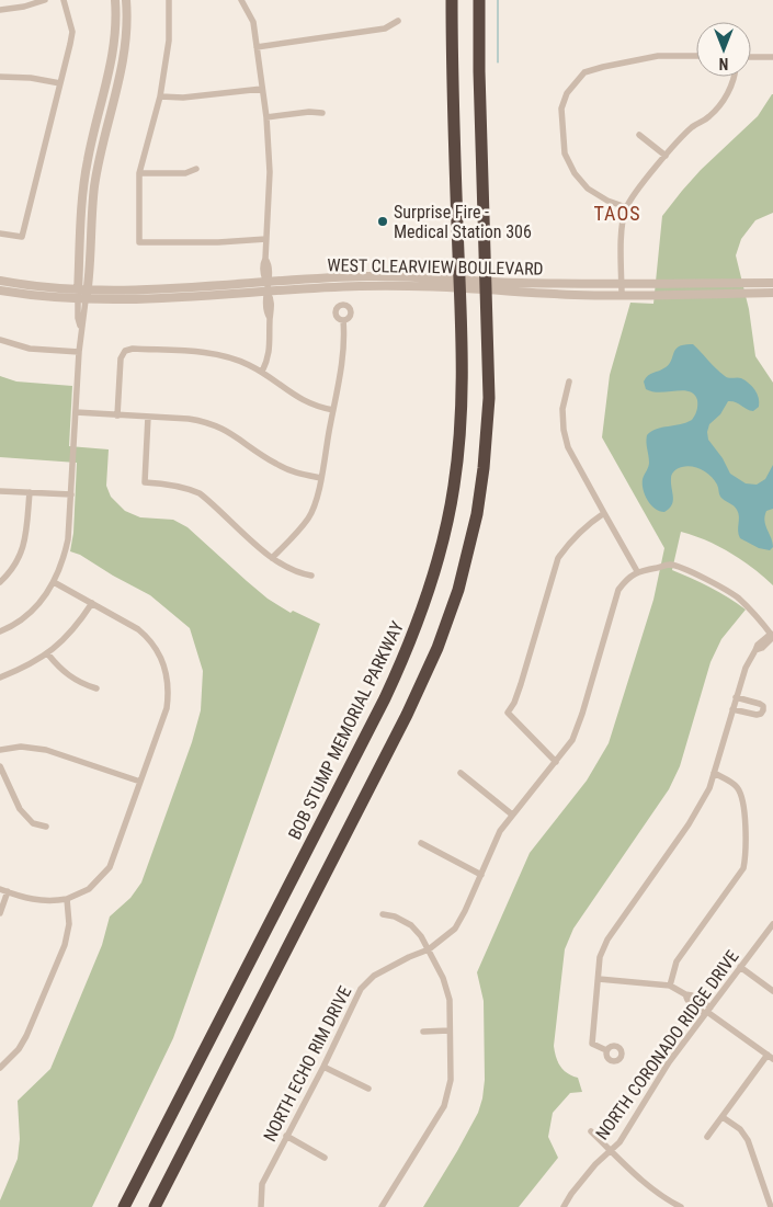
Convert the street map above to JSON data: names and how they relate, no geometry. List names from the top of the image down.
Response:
{
  "streets": {
    "highway": ["BOB STUMP MEMORIAL PARKWAY"],
    "street": ["WEST CLEARVIEW BOULEVARD", "NORTH CORONADO RIDGE DRIVE", "NORTH ECHO RIM DRIVE"]
  },
  "districts": ["TAOS"],
  "places": ["Surprise Fire - Medical Station 306"],
  "north": "bottom"
}
